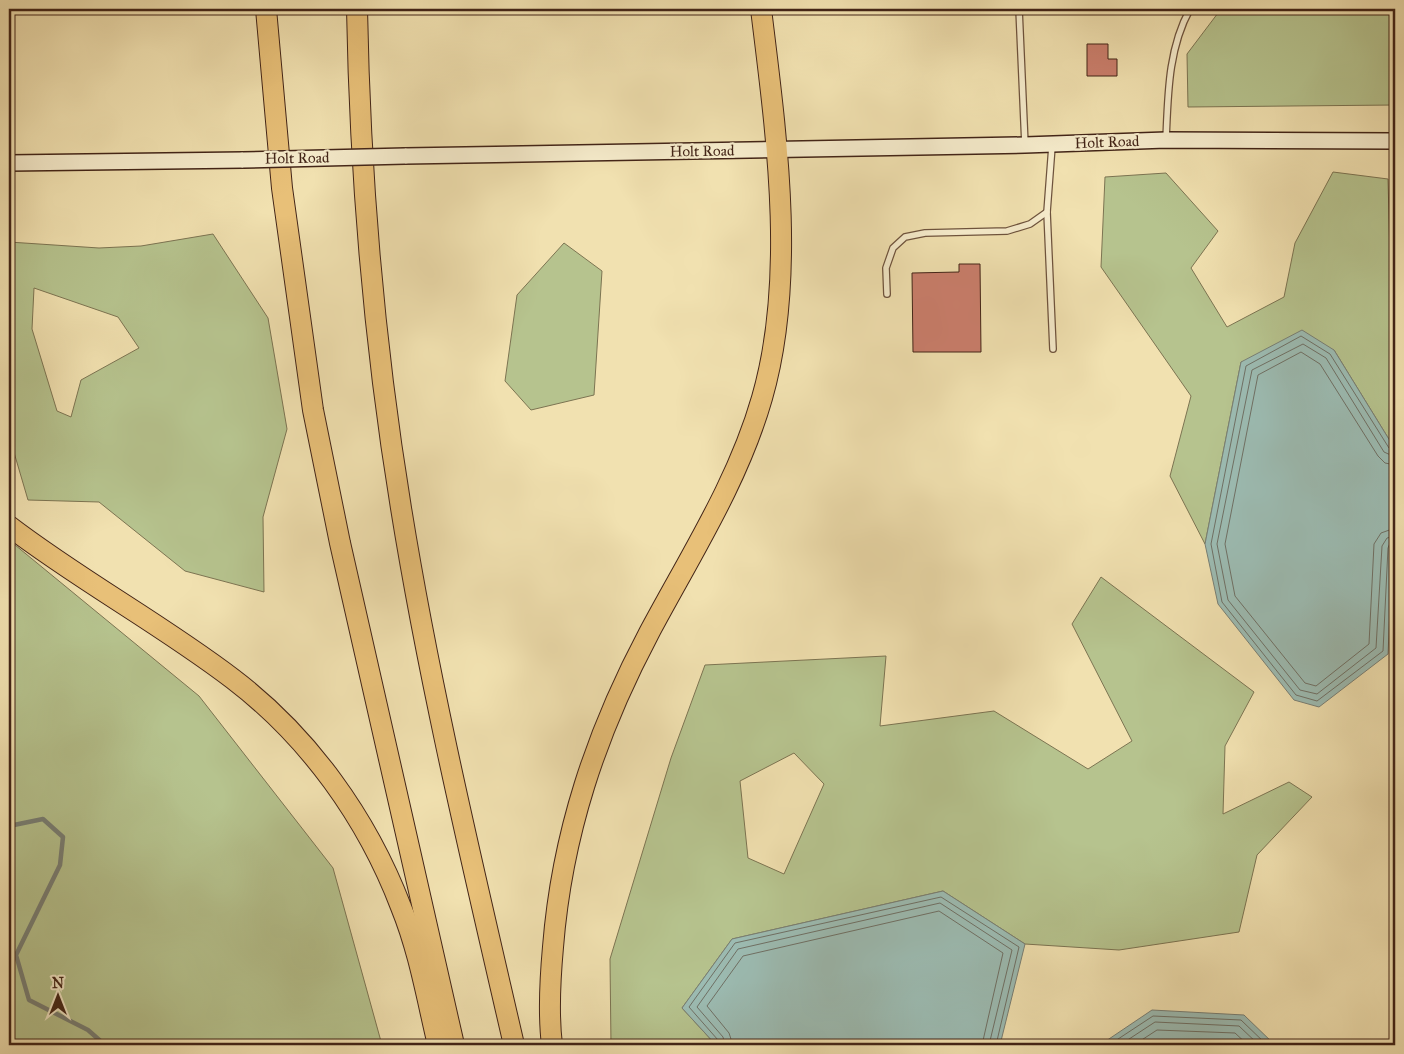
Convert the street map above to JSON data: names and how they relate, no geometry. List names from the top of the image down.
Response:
{
  "streets": {
    "main road": ["Holt Road"]
  },
  "north": "top"
}
